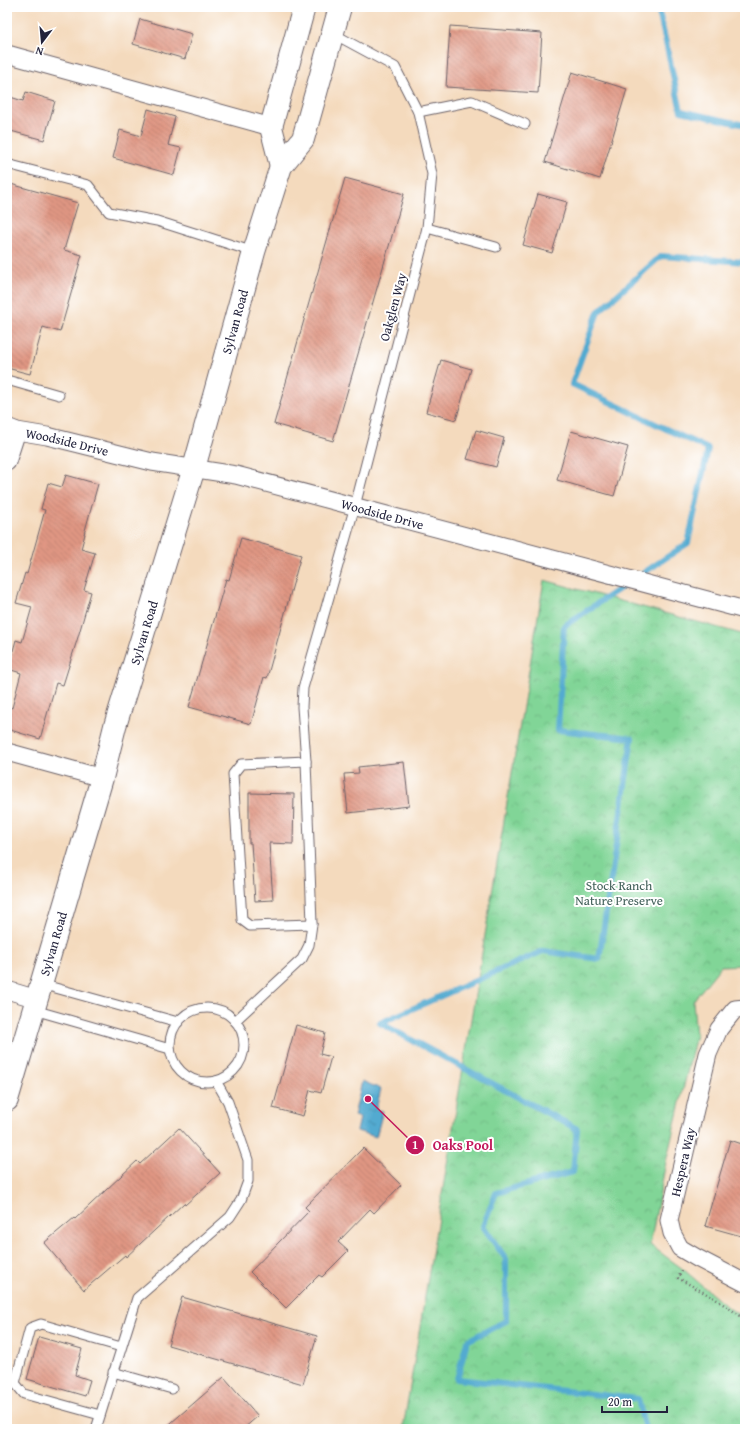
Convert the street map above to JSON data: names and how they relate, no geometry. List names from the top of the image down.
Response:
{
  "streets": {
    "main road": ["Sylvan Road"],
    "street": ["Woodside Drive", "Hespera Way"],
    "lane": ["Oakglen Way"]
  },
  "crossings": [
    ["Oakglen Way", "Sylvan Road"],
    ["Oakglen Way", "Woodside Drive"],
    ["Sylvan Road", "Woodside Drive"]
  ],
  "parks": ["Stock Ranch Nature Preserve"],
  "places": ["Oaks Pool"],
  "scale_bar": "20 m",
  "north": "bottom"
}
